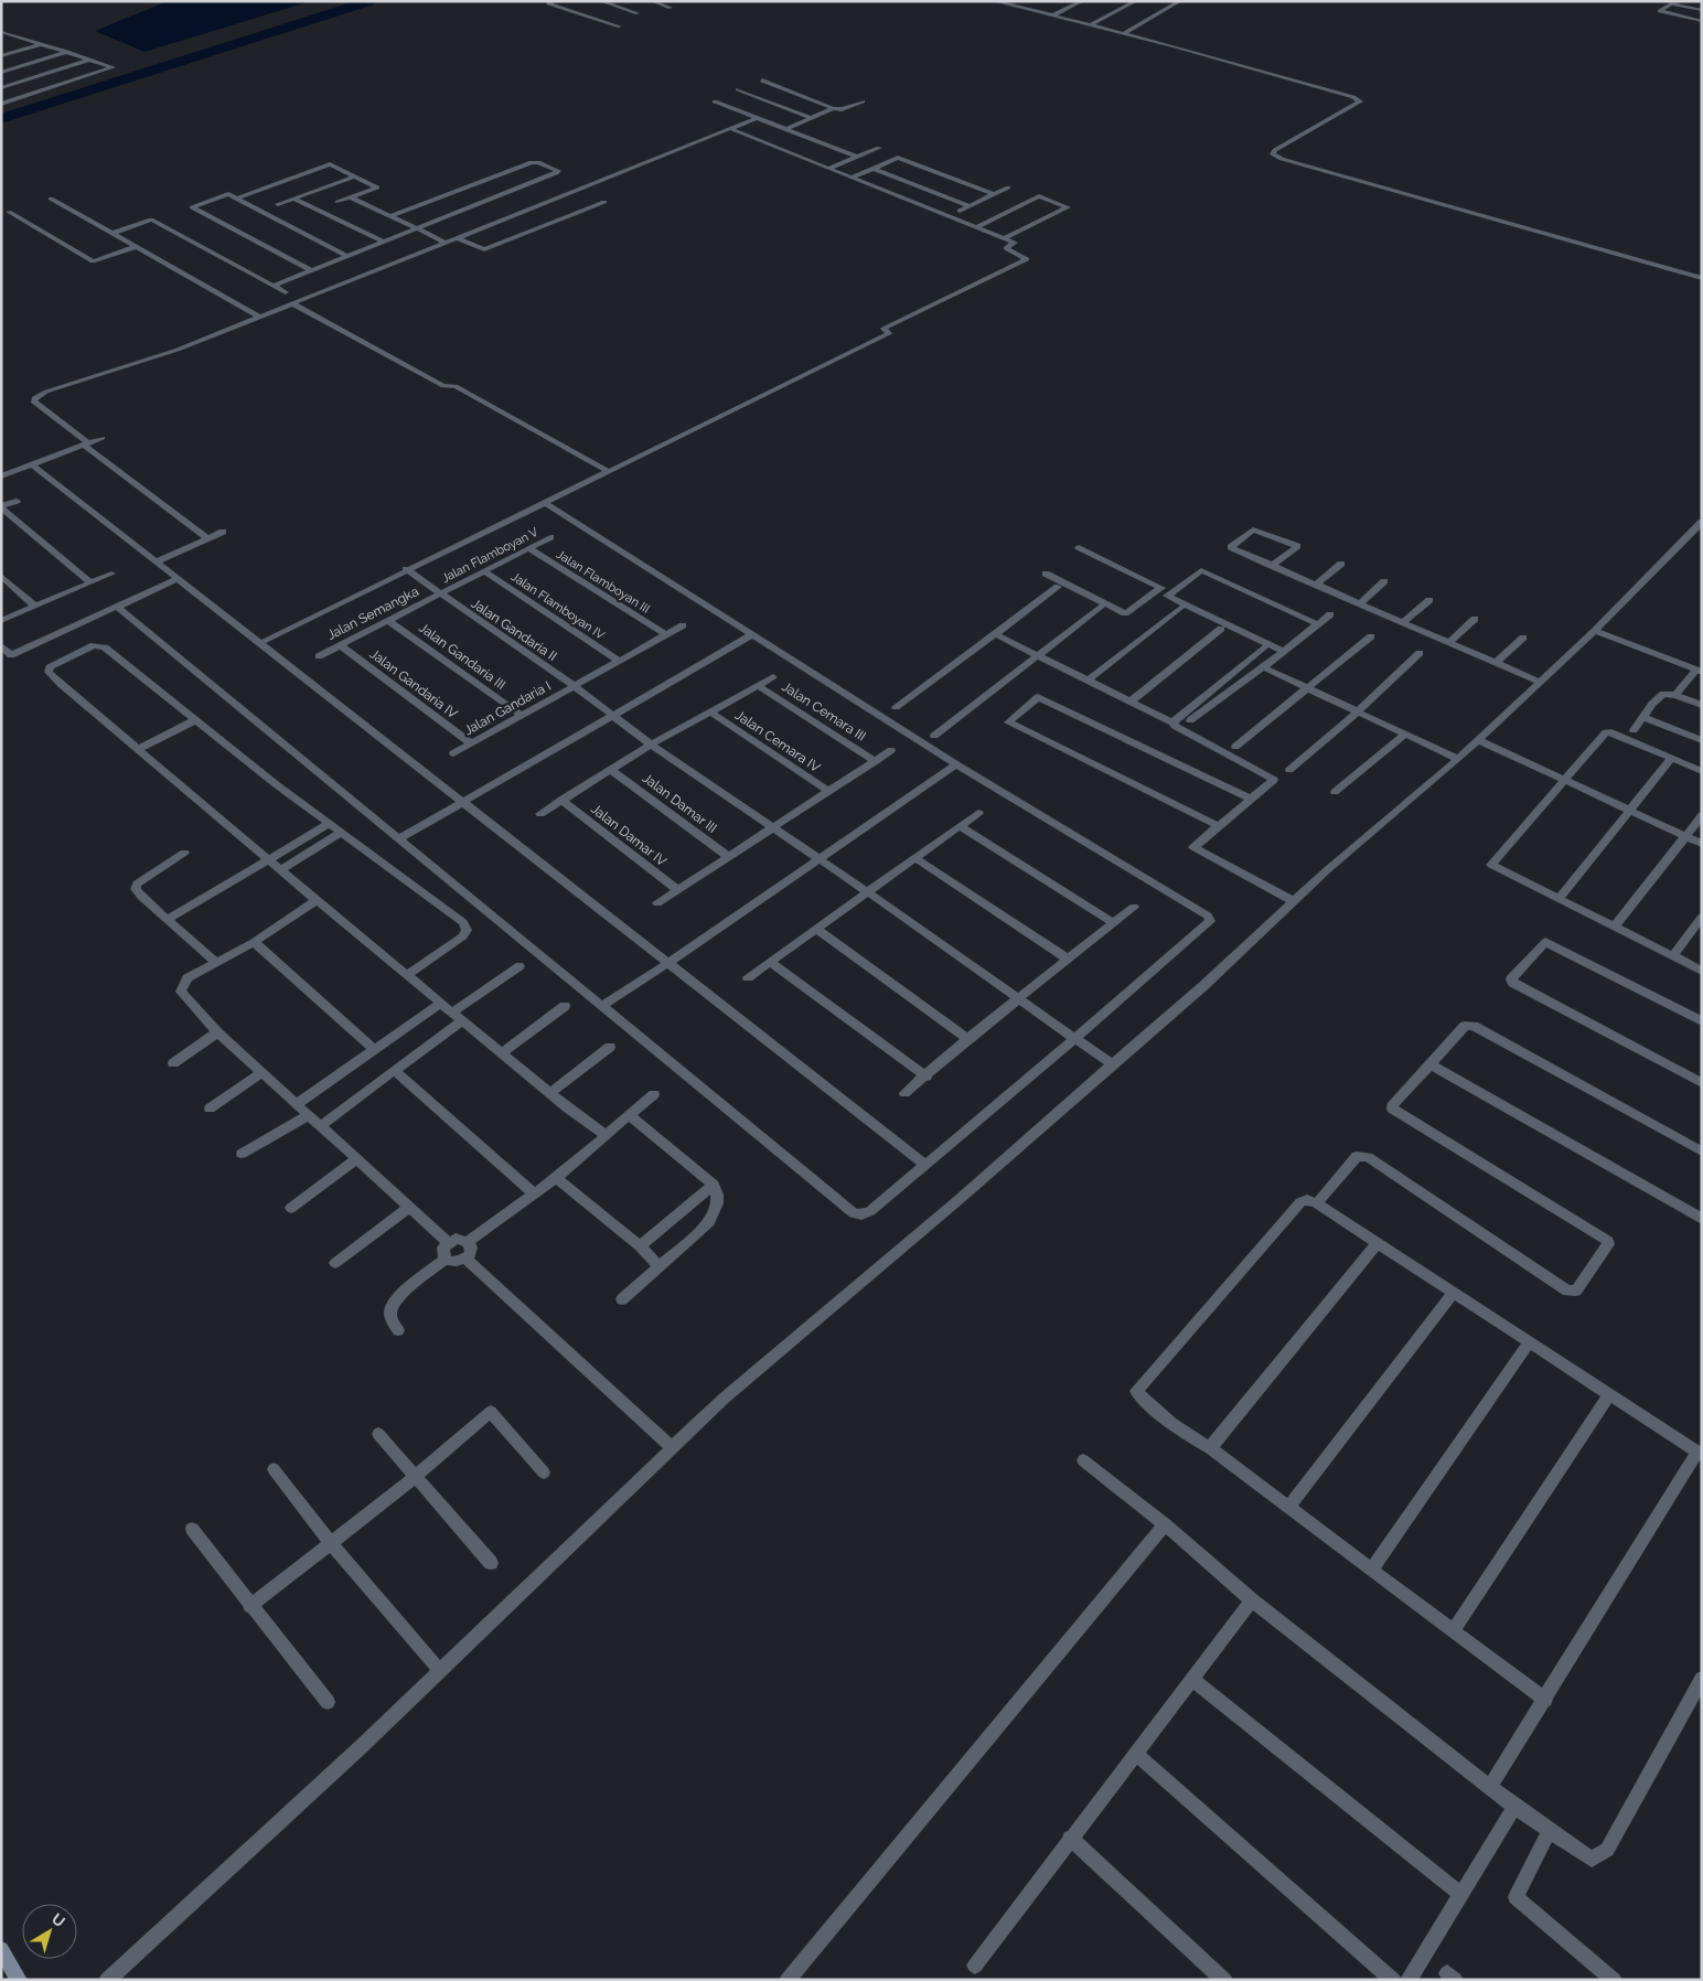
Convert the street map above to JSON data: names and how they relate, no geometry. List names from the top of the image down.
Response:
{
  "streets": {
    "street": [
      "Jalan Flamboyan V",
      "Jalan Flamboyan III",
      "Jalan Flamboyan IV",
      "Jalan Semangka",
      "Jalan Gandaria II",
      "Jalan Gandaria III",
      "Jalan Gandaria IV",
      "Jalan Gandaria I",
      "Jalan Cemara III",
      "Jalan Cemara IV",
      "Jalan Damar III",
      "Jalan Damar IV"
    ]
  },
  "crossings": [
    ["Jalan Flamboyan V", "Jalan Flamboyan III"],
    ["Jalan Flamboyan V", "Jalan Flamboyan IV"],
    ["Jalan Flamboyan V", "Jalan Semangka"],
    ["Jalan Flamboyan V", "Jalan Gandaria II"],
    ["Jalan Flamboyan III", "Jalan Gandaria I"],
    ["Jalan Flamboyan IV", "Jalan Gandaria I"],
    ["Jalan Semangka", "Jalan Gandaria II"],
    ["Jalan Semangka", "Jalan Gandaria III"],
    ["Jalan Semangka", "Jalan Gandaria IV"],
    ["Jalan Gandaria II", "Jalan Gandaria I"],
    ["Jalan Gandaria III", "Jalan Gandaria I"],
    ["Jalan Gandaria IV", "Jalan Gandaria I"]
  ],
  "north": "top right"
}
